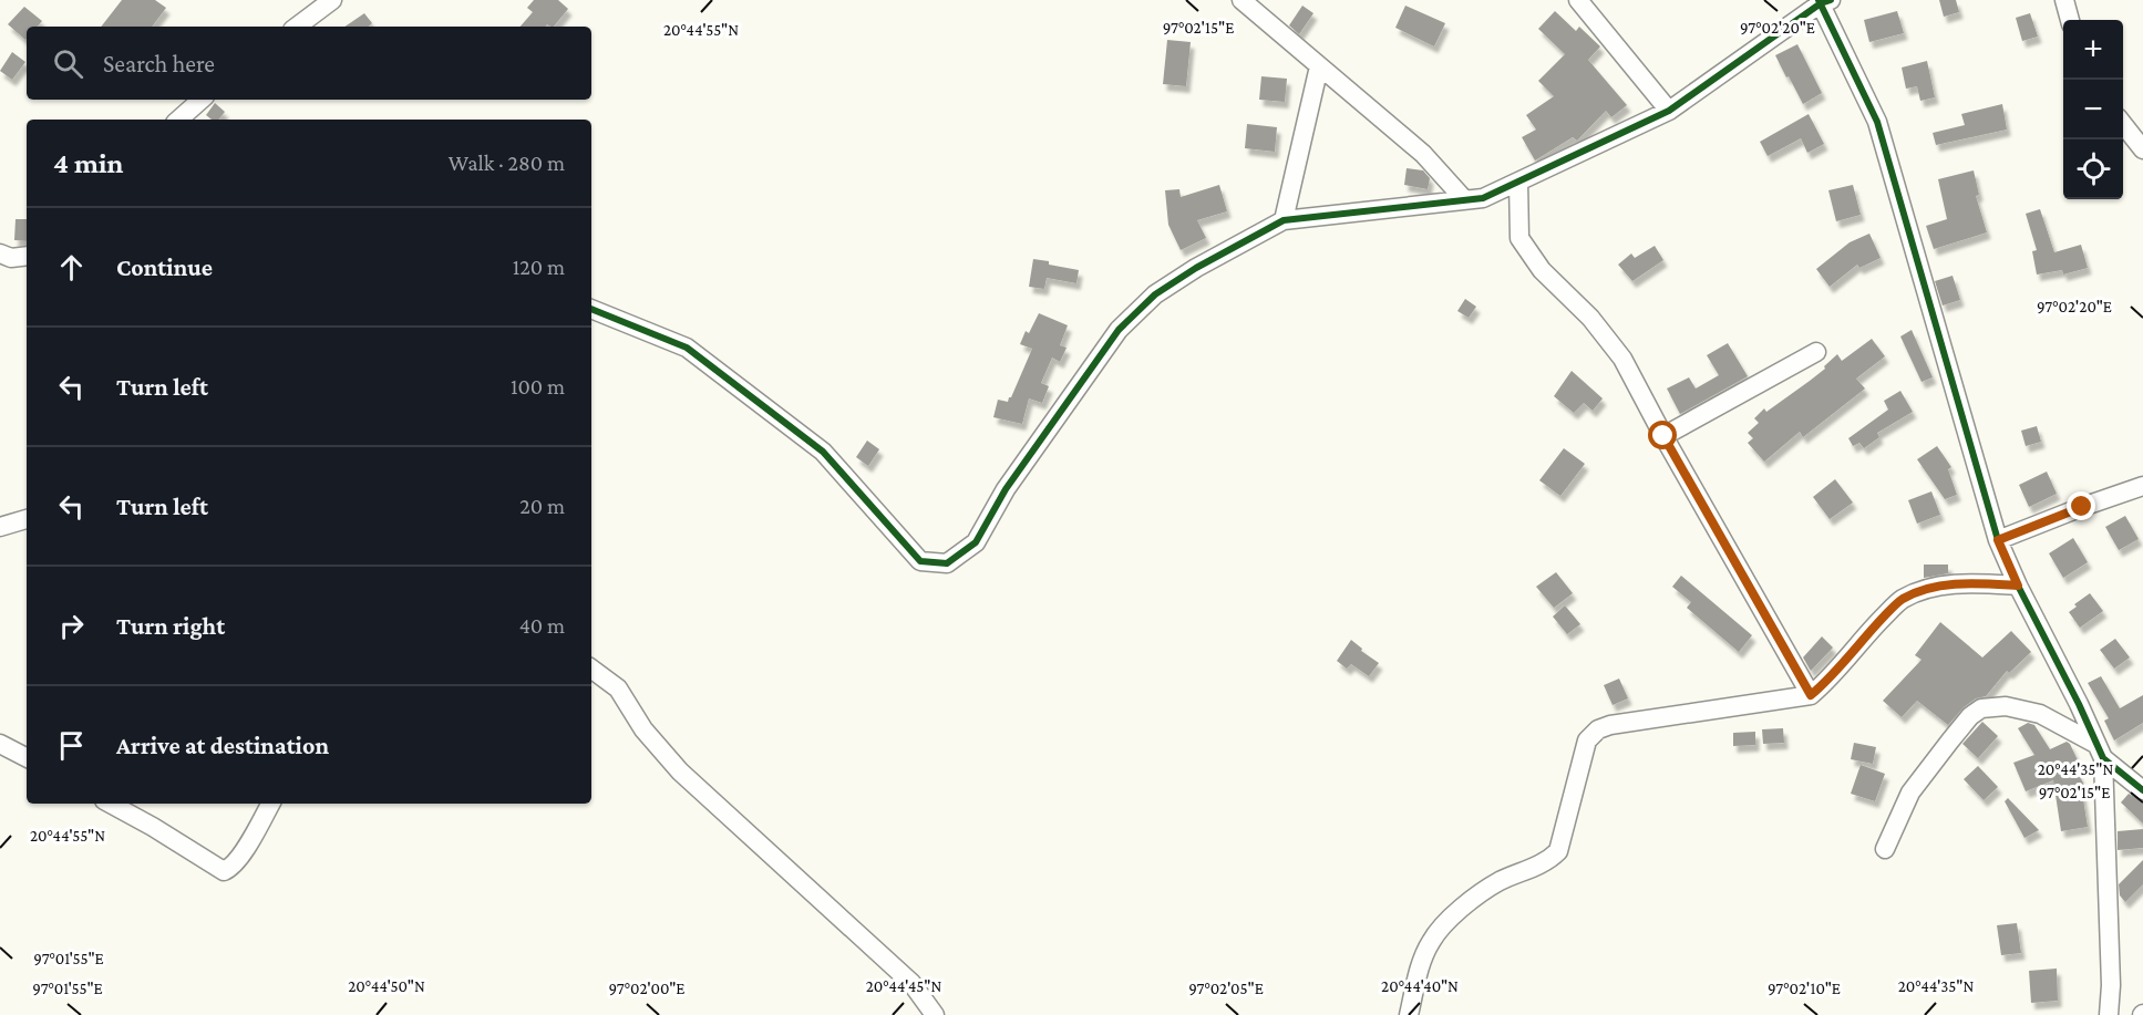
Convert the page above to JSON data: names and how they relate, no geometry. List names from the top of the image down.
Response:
{
  "page": {
    "map_buttons": ["+", "−"],
    "search": "Search here",
    "heading": ["4 min", "Walk · 280 m"],
    "list": [
      ["Continue", "120 m"],
      ["Turn left", "100 m"],
      ["Turn left", "20 m"],
      ["Turn right", "40 m"],
      "Arrive at destination"
    ]
  },
  "coordinates": [
    "97°02'20\"E",
    "97°02'15\"E",
    "20°44'55\"N",
    "20°44'35\"N",
    "97°01'55\"E",
    "20°44'50\"N",
    "20°44'45\"N",
    "20°44'40\"N",
    "97°02'00\"E",
    "97°02'05\"E",
    "97°02'10\"E"
  ]
}
